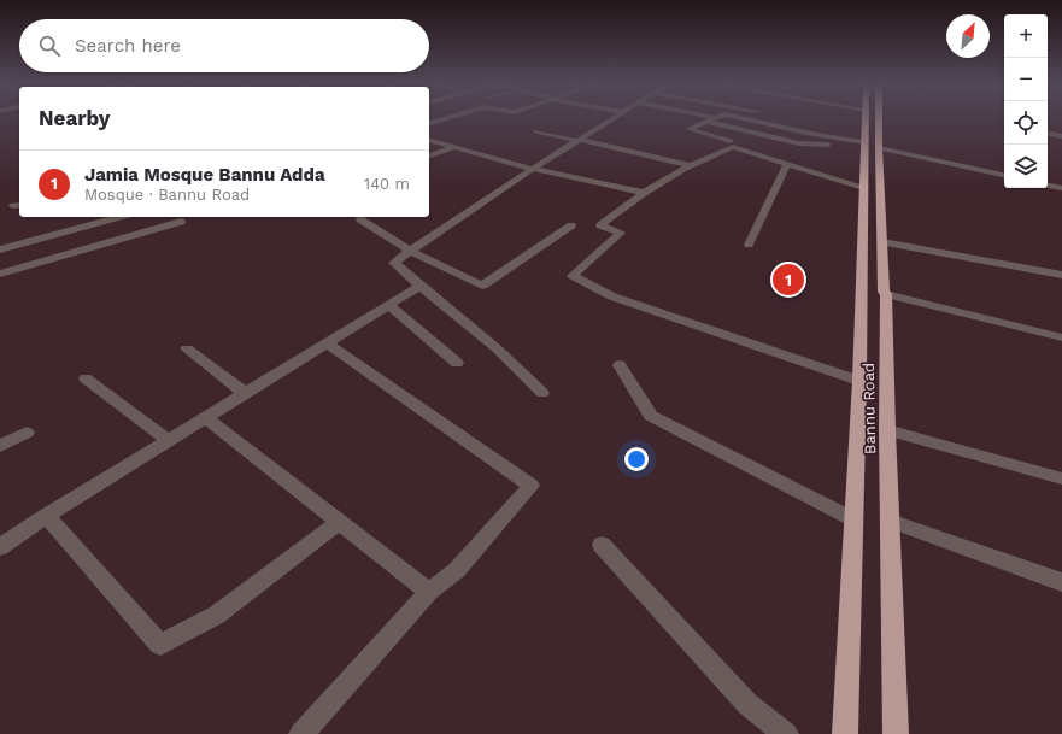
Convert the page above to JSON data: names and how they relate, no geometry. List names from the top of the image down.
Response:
{
  "streets": {
    "highway": ["Bannu Road"]
  },
  "north": "top right",
  "page": {
    "map_buttons": ["+", "−"],
    "search": "Search here",
    "heading": "Nearby",
    "list": [
      {
        "mark": "1",
        "name": "Jamia Mosque Bannu Adda",
        "note": "Mosque · Bannu Road",
        "value": "140 m"
      }
    ],
    "pins": "1"
  }
}
